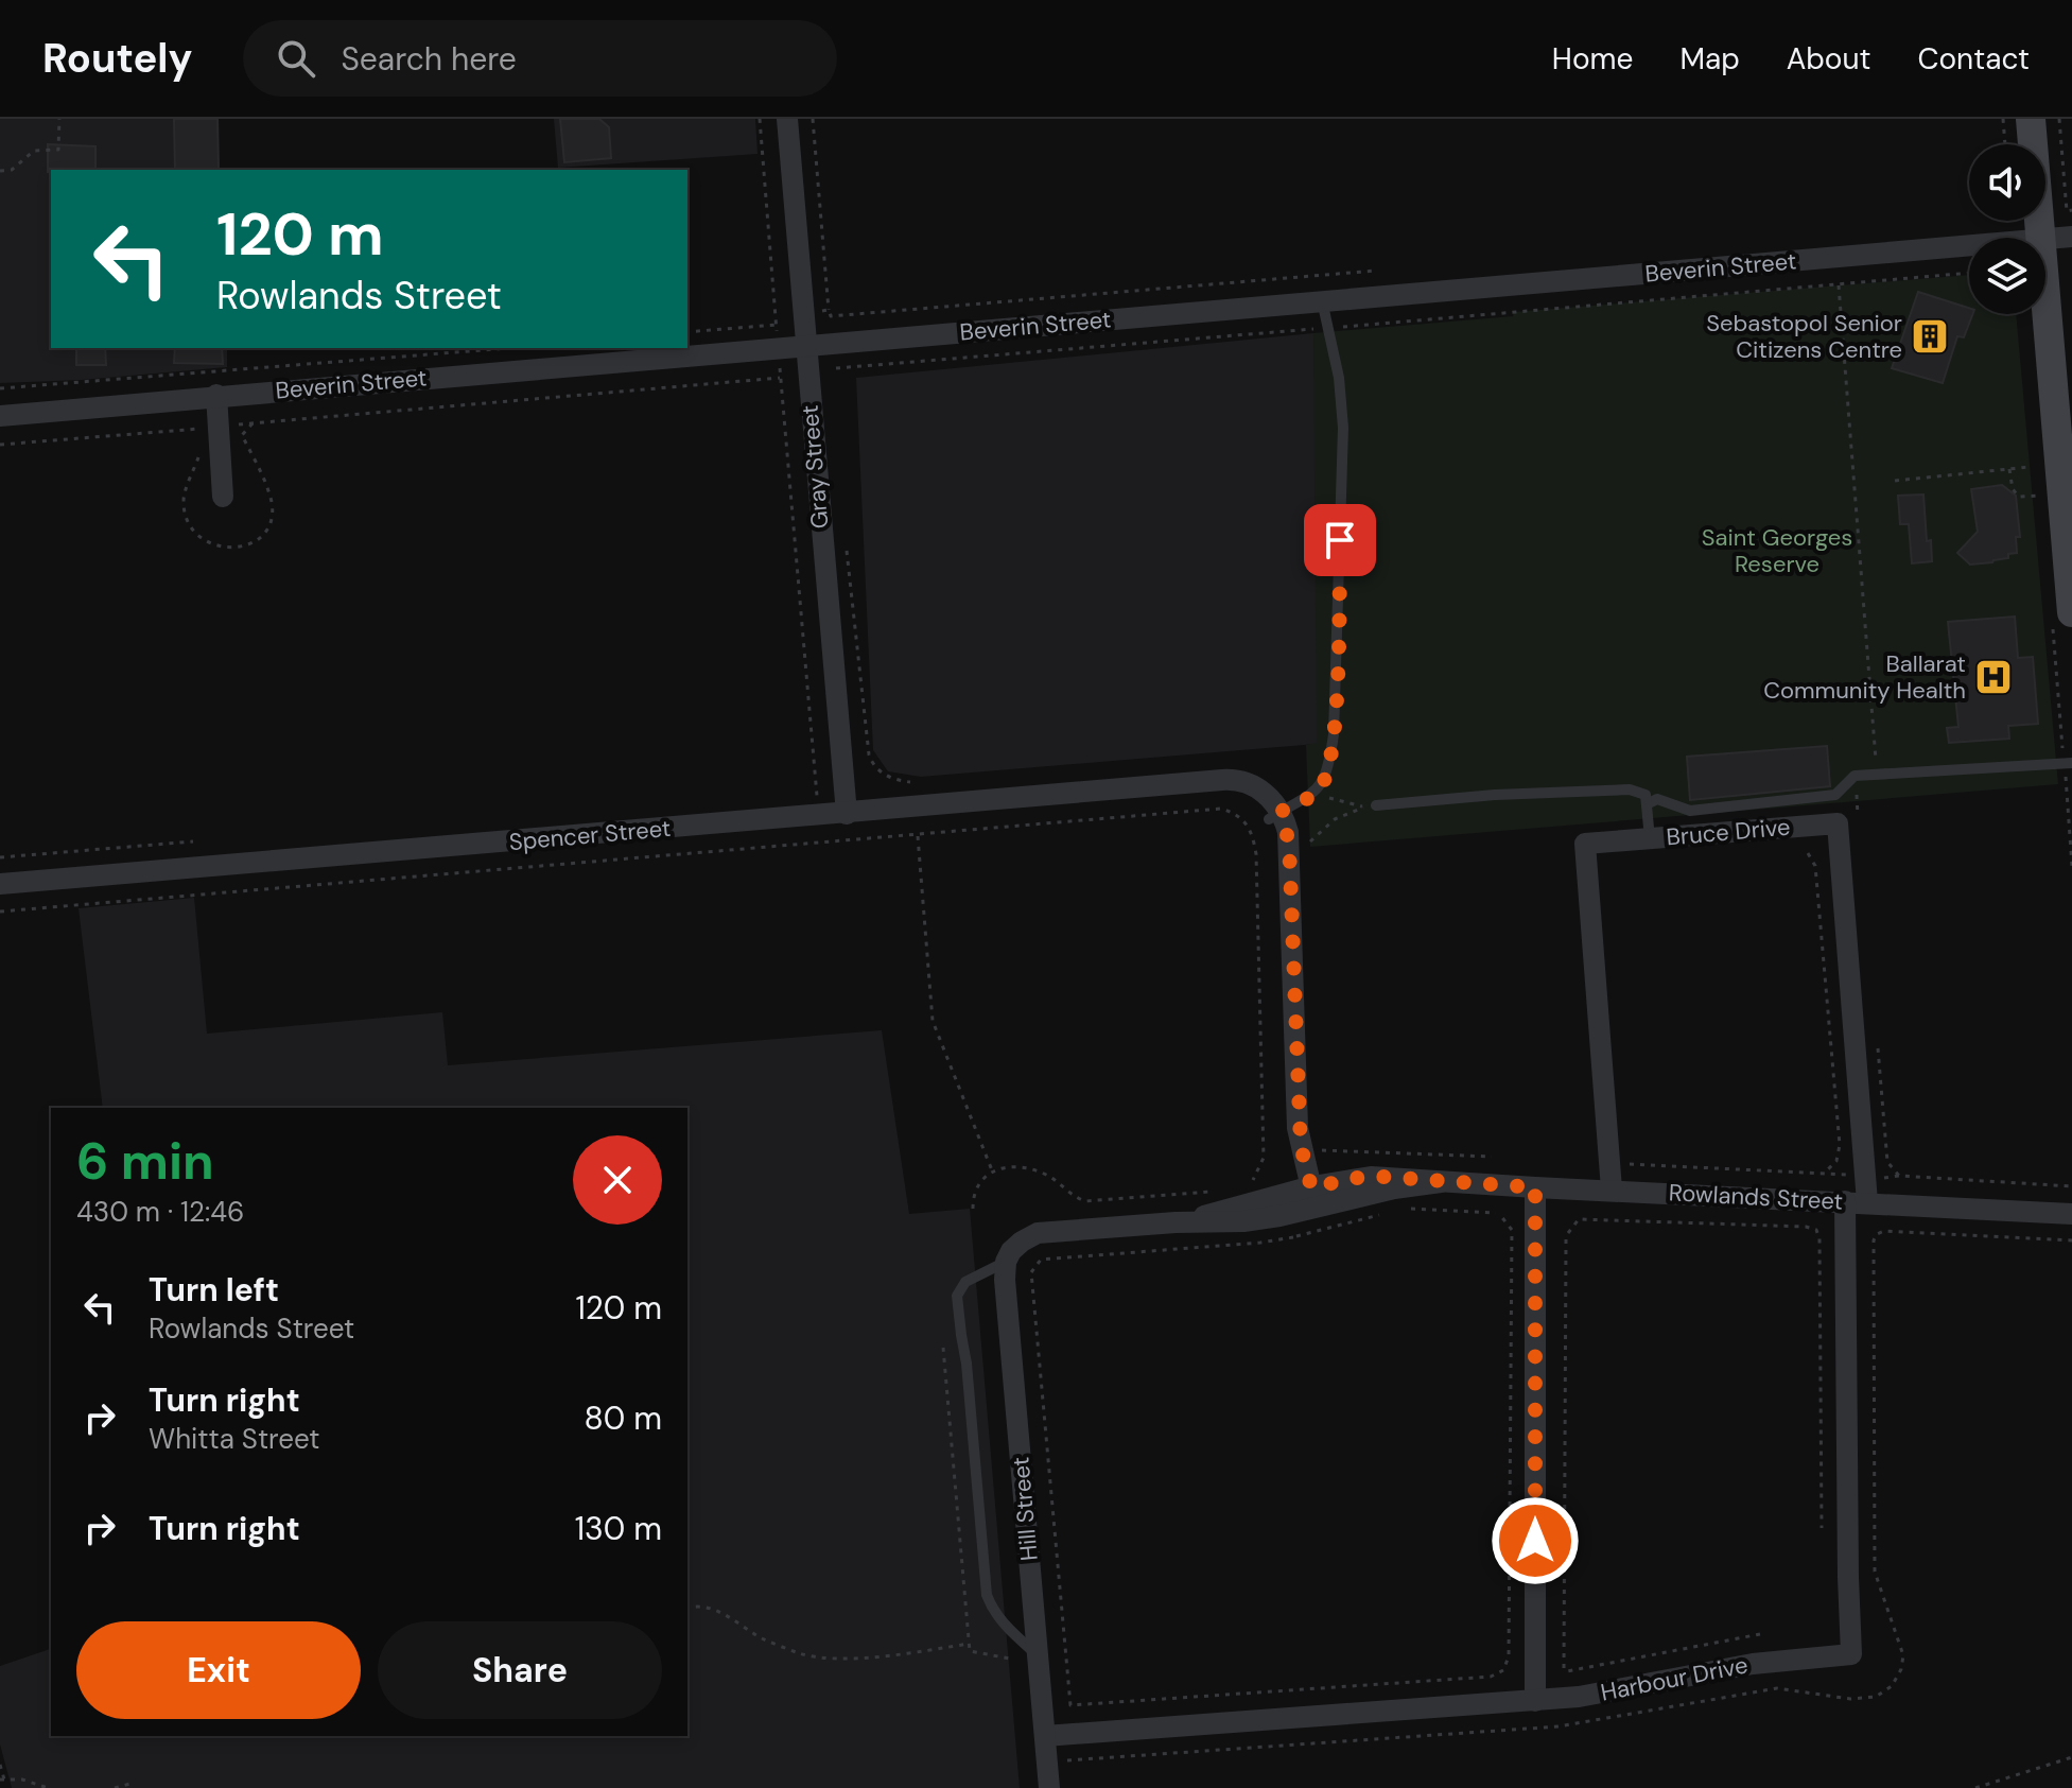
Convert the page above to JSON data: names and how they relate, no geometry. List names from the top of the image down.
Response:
{
  "streets": {
    "street": [
      "Beverin Street",
      "Gray Street",
      "Bruce Drive",
      "Spencer Street",
      "Rowlands Street",
      "Hill Street",
      "Harbour Drive"
    ]
  },
  "crossings": [
    ["Beverin Street", "Gray Street"],
    ["Gray Street", "Spencer Street"],
    ["Bruce Drive", "Rowlands Street"],
    ["Rowlands Street", "Hill Street"],
    ["Rowlands Street", "Harbour Drive"],
    ["Hill Street", "Harbour Drive"]
  ],
  "parks": ["Saint Georges Reserve"],
  "places": {
    "building": ["Sebastopol Senior Citizens Centre"],
    "hospital": ["Ballarat Community Health"]
  },
  "page": {
    "header": "Routely",
    "search": "Search here",
    "nav": [
      "Home",
      "Map",
      "About",
      "Contact"
    ],
    "turn": ["120 m", "Rowlands Street"],
    "heading": ["6 min", "430 m · 12:46"],
    "list": [
      {
        "name": "Turn left",
        "note": "Rowlands Street",
        "value": "120 m"
      },
      {
        "name": "Turn right",
        "note": "Whitta Street",
        "value": "80 m"
      },
      {
        "name": "Turn right",
        "value": "130 m"
      }
    ],
    "buttons": ["Exit", "Share"]
  }
}
